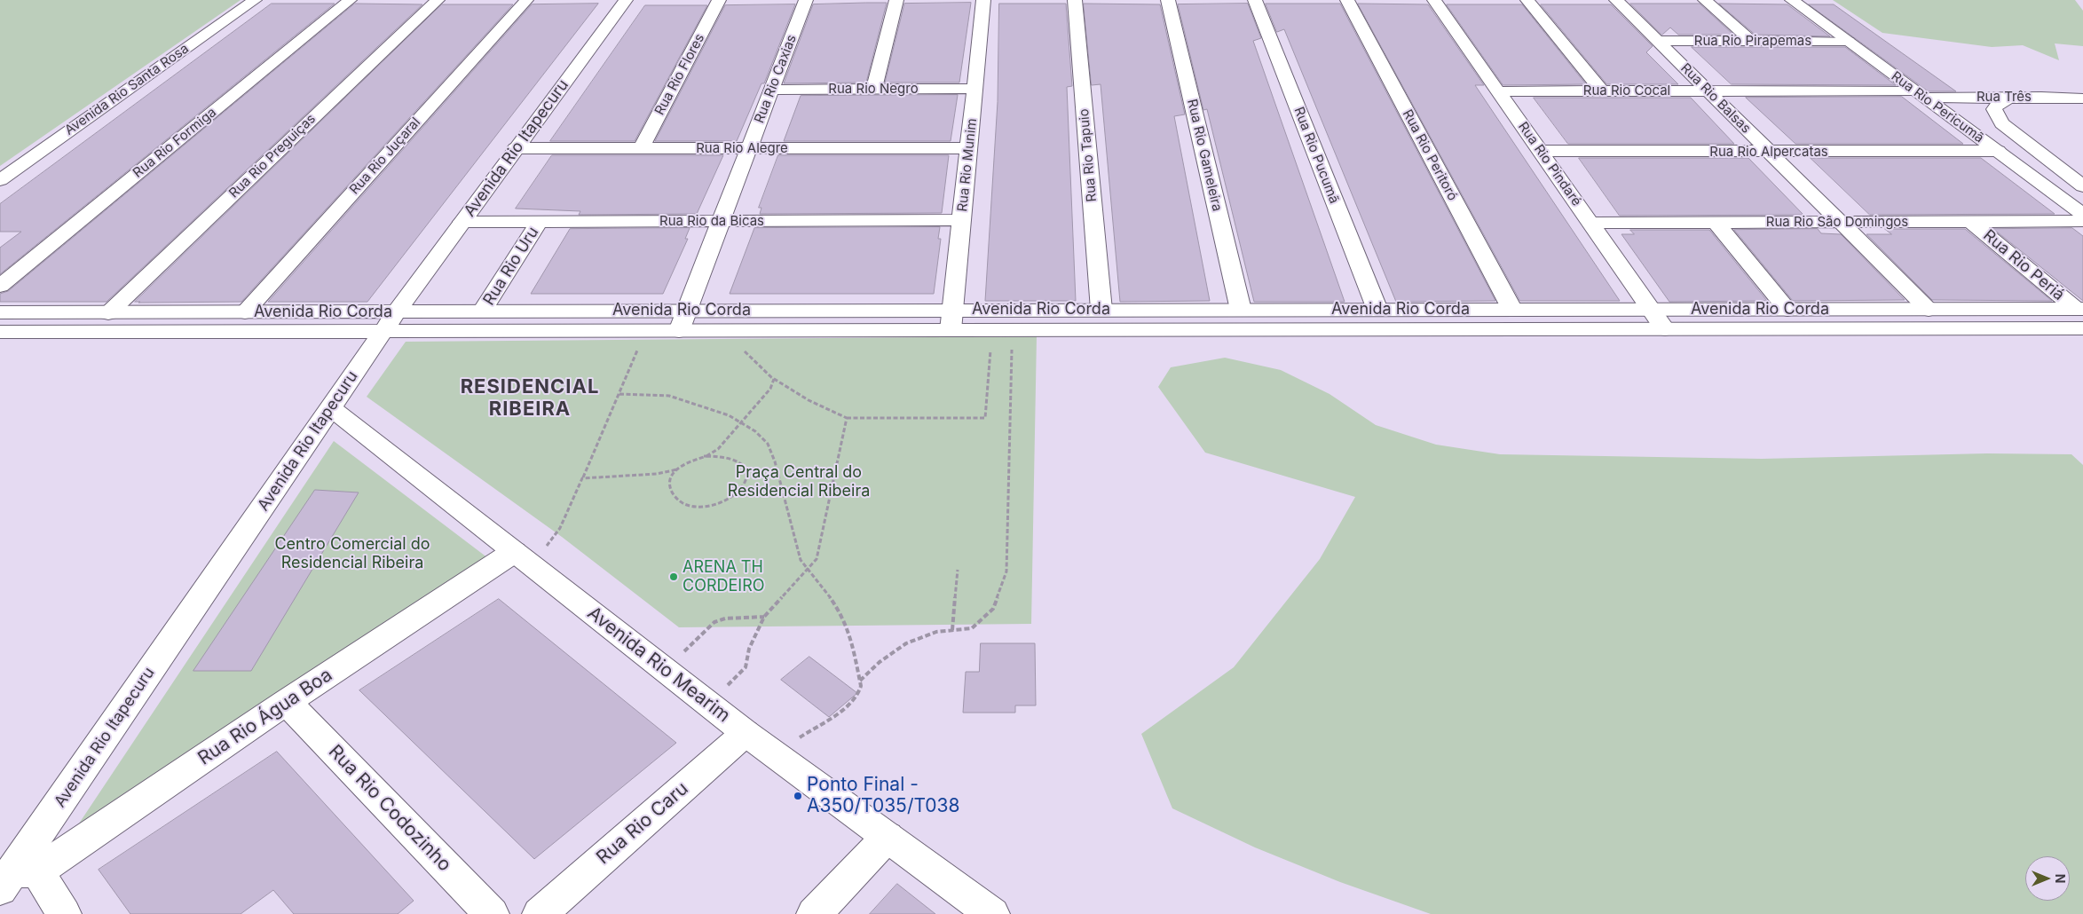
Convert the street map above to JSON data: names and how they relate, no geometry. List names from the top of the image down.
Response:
{
  "streets": {
    "street": [
      "Rua Rio Pirapemas",
      "Rua Rio Flores",
      "Rua Rio Caxias",
      "Rua Rio Negro",
      "Avenida Rio Santa Rosa",
      "Rua Rio Cocal",
      "Rua Três",
      "Rua Rio Balsas",
      "Rua Rio Pericumã",
      "Rua Rio Formiga",
      "Avenida Rio Itapecuru",
      "Rua Rio Alegre",
      "Rua Rio Alpercatas",
      "Rua Rio Tapuio",
      "Rua Rio Gameleira",
      "Rua Rio Pucumã",
      "Rua Rio Peritoró",
      "Rua Rio Preguiças",
      "Rua Rio Juçaral",
      "Rua Rio Pindaré",
      "Rua Rio Munim",
      "Rua Rio da Bicas",
      "Rua Rio São Domingos",
      "Rua Rio Periá",
      "Rua Rio Uru",
      "Avenida Rio Corda",
      "Avenida Rio Mearim",
      "Rua Rio Água Boa",
      "Rua Rio Codozinho",
      "Rua Rio Caru"
    ]
  },
  "crossings": [
    ["Rua Rio Pirapemas", "Rua Rio Balsas"],
    ["Rua Rio Pirapemas", "Rua Rio Pericumã"],
    ["Rua Rio Flores", "Rua Rio Alegre"],
    ["Rua Rio Caxias", "Rua Rio Negro"],
    ["Rua Rio Caxias", "Rua Rio Alegre"],
    ["Rua Rio Caxias", "Rua Rio da Bicas"],
    ["Rua Rio Caxias", "Avenida Rio Corda"],
    ["Rua Rio Negro", "Rua Rio Munim"],
    ["Rua Rio Cocal", "Rua Três"],
    ["Rua Rio Cocal", "Rua Rio Balsas"],
    ["Rua Rio Cocal", "Rua Rio Pericumã"],
    ["Rua Rio Cocal", "Rua Rio Pindaré"],
    ["Rua Três", "Rua Rio Pericumã"],
    ["Rua Rio Balsas", "Rua Rio Alpercatas"],
    ["Rua Rio Balsas", "Rua Rio São Domingos"],
    ["Rua Rio Balsas", "Avenida Rio Corda"],
    ["Rua Rio Pericumã", "Rua Rio Alpercatas"],
    ["Avenida Rio Itapecuru", "Rua Rio Alegre"],
    ["Avenida Rio Itapecuru", "Rua Rio da Bicas"],
    ["Avenida Rio Itapecuru", "Avenida Rio Corda"],
    ["Avenida Rio Itapecuru", "Avenida Rio Mearim"],
    ["Avenida Rio Itapecuru", "Rua Rio Água Boa"],
    ["Rua Rio Alegre", "Rua Rio Munim"],
    ["Rua Rio Alpercatas", "Rua Rio Pindaré"],
    ["Rua Rio Tapuio", "Avenida Rio Corda"],
    ["Rua Rio Gameleira", "Avenida Rio Corda"],
    ["Rua Rio Pucumã", "Avenida Rio Corda"],
    ["Rua Rio Peritoró", "Avenida Rio Corda"],
    ["Rua Rio Preguiças", "Avenida Rio Corda"],
    ["Rua Rio Juçaral", "Avenida Rio Corda"],
    ["Rua Rio Pindaré", "Rua Rio São Domingos"],
    ["Rua Rio Pindaré", "Avenida Rio Corda"],
    ["Rua Rio Munim", "Rua Rio da Bicas"],
    ["Rua Rio Munim", "Avenida Rio Corda"],
    ["Rua Rio da Bicas", "Rua Rio Uru"],
    ["Rua Rio São Domingos", "Rua Rio Periá"],
    ["Rua Rio Periá", "Avenida Rio Corda"],
    ["Rua Rio Uru", "Avenida Rio Corda"],
    ["Avenida Rio Mearim", "Rua Rio Água Boa"],
    ["Avenida Rio Mearim", "Rua Rio Caru"],
    ["Rua Rio Água Boa", "Rua Rio Codozinho"]
  ],
  "districts": ["RESIDENCIAL RIBEIRA"],
  "parks": ["Praça Central do Residencial Ribeira", "Centro Comercial do Residencial Ribeira"],
  "places": ["ARENA TH CORDEIRO", "Ponto Final - A350/T035/T038"],
  "north": "right"
}
